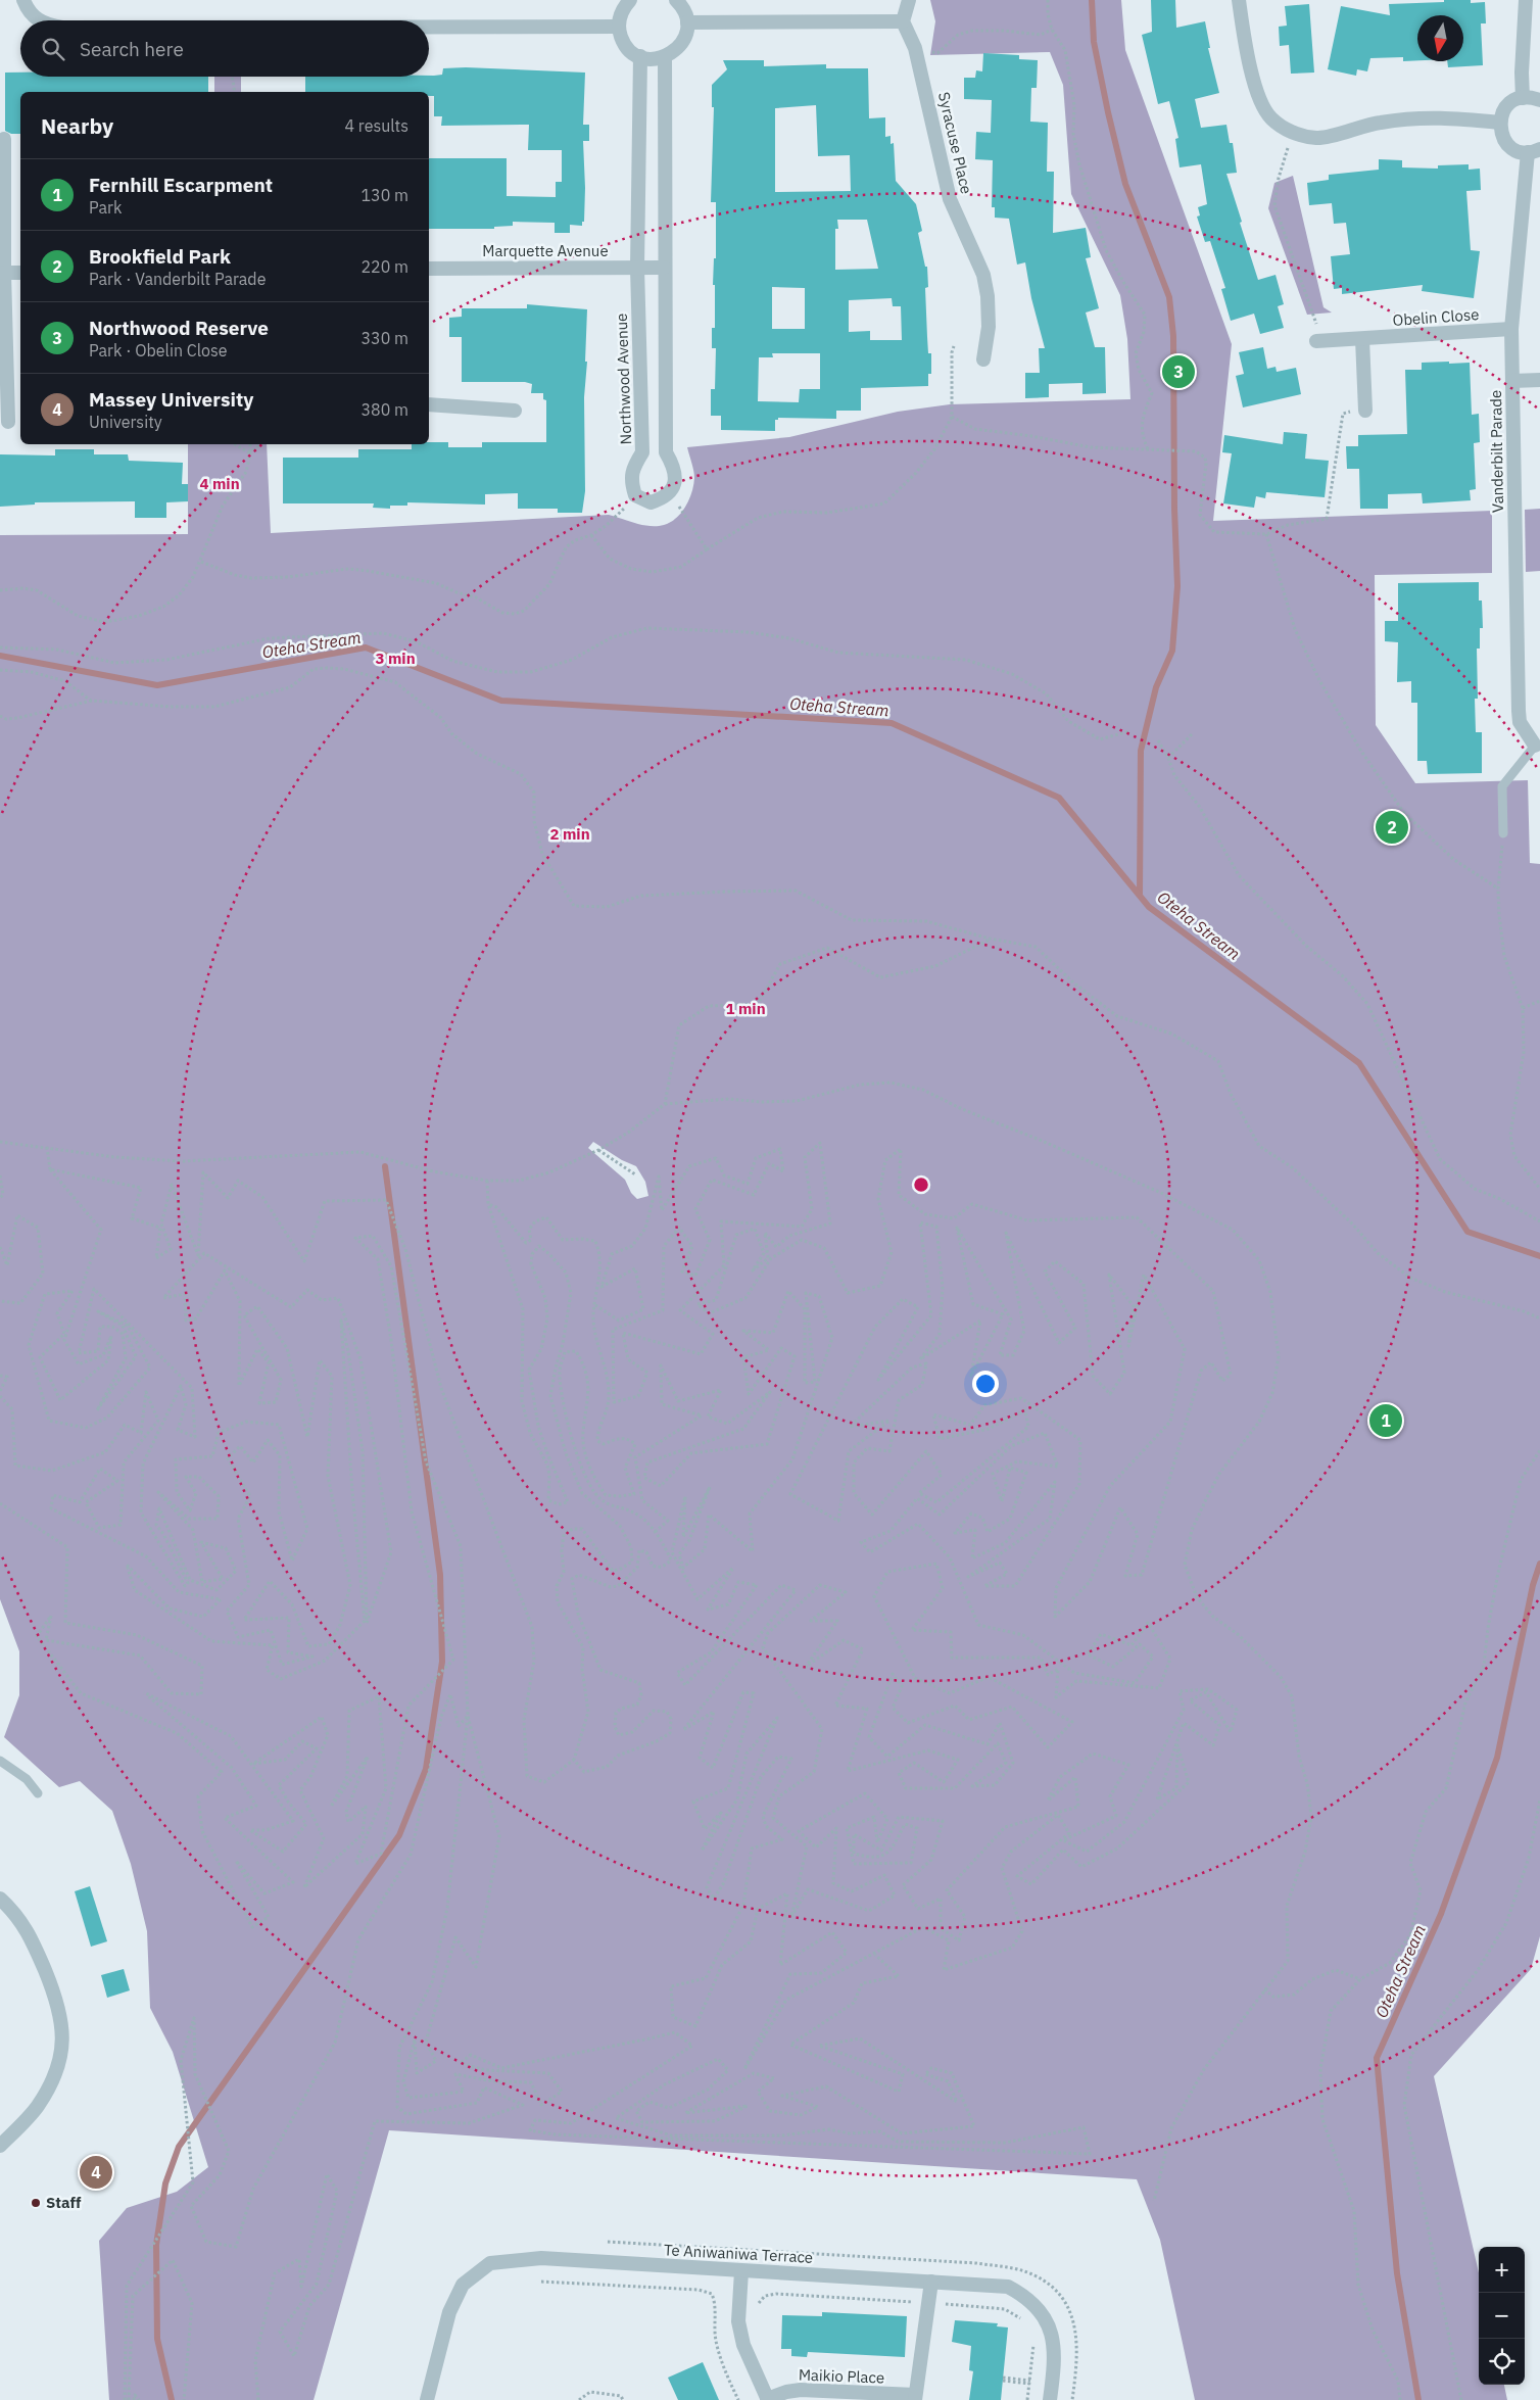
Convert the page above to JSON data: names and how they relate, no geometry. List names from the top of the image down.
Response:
{
  "streets": {
    "street": [
      "Syracuse Place",
      "Marquette Avenue",
      "Obelin Close",
      "Northwood Avenue",
      "Vanderbilt Parade",
      "Te Aniwaniwa Terrace",
      "Maikio Place"
    ]
  },
  "crossings": [
    ["Marquette Avenue", "Northwood Avenue"],
    ["Obelin Close", "Vanderbilt Parade"]
  ],
  "water": ["Oteha Stream"],
  "places": ["Staff"],
  "north": "bottom",
  "page": {
    "search": "Search here",
    "heading": ["Nearby", "4 results"],
    "list": [
      {
        "mark": "1",
        "name": "Fernhill Escarpment",
        "note": "Park",
        "value": "130 m"
      },
      {
        "mark": "2",
        "name": "Brookfield Park",
        "note": "Park · Vanderbilt Parade",
        "value": "220 m"
      },
      {
        "mark": "3",
        "name": "Northwood Reserve",
        "note": "Park · Obelin Close",
        "value": "330 m"
      },
      {
        "mark": "4",
        "name": "Massey University",
        "note": "University",
        "value": "380 m"
      }
    ],
    "pins": [
      "3",
      "2",
      "1",
      "4"
    ],
    "map_buttons": ["+", "−"]
  },
  "rings": [
    "4 min",
    "3 min",
    "2 min",
    "1 min"
  ]
}
